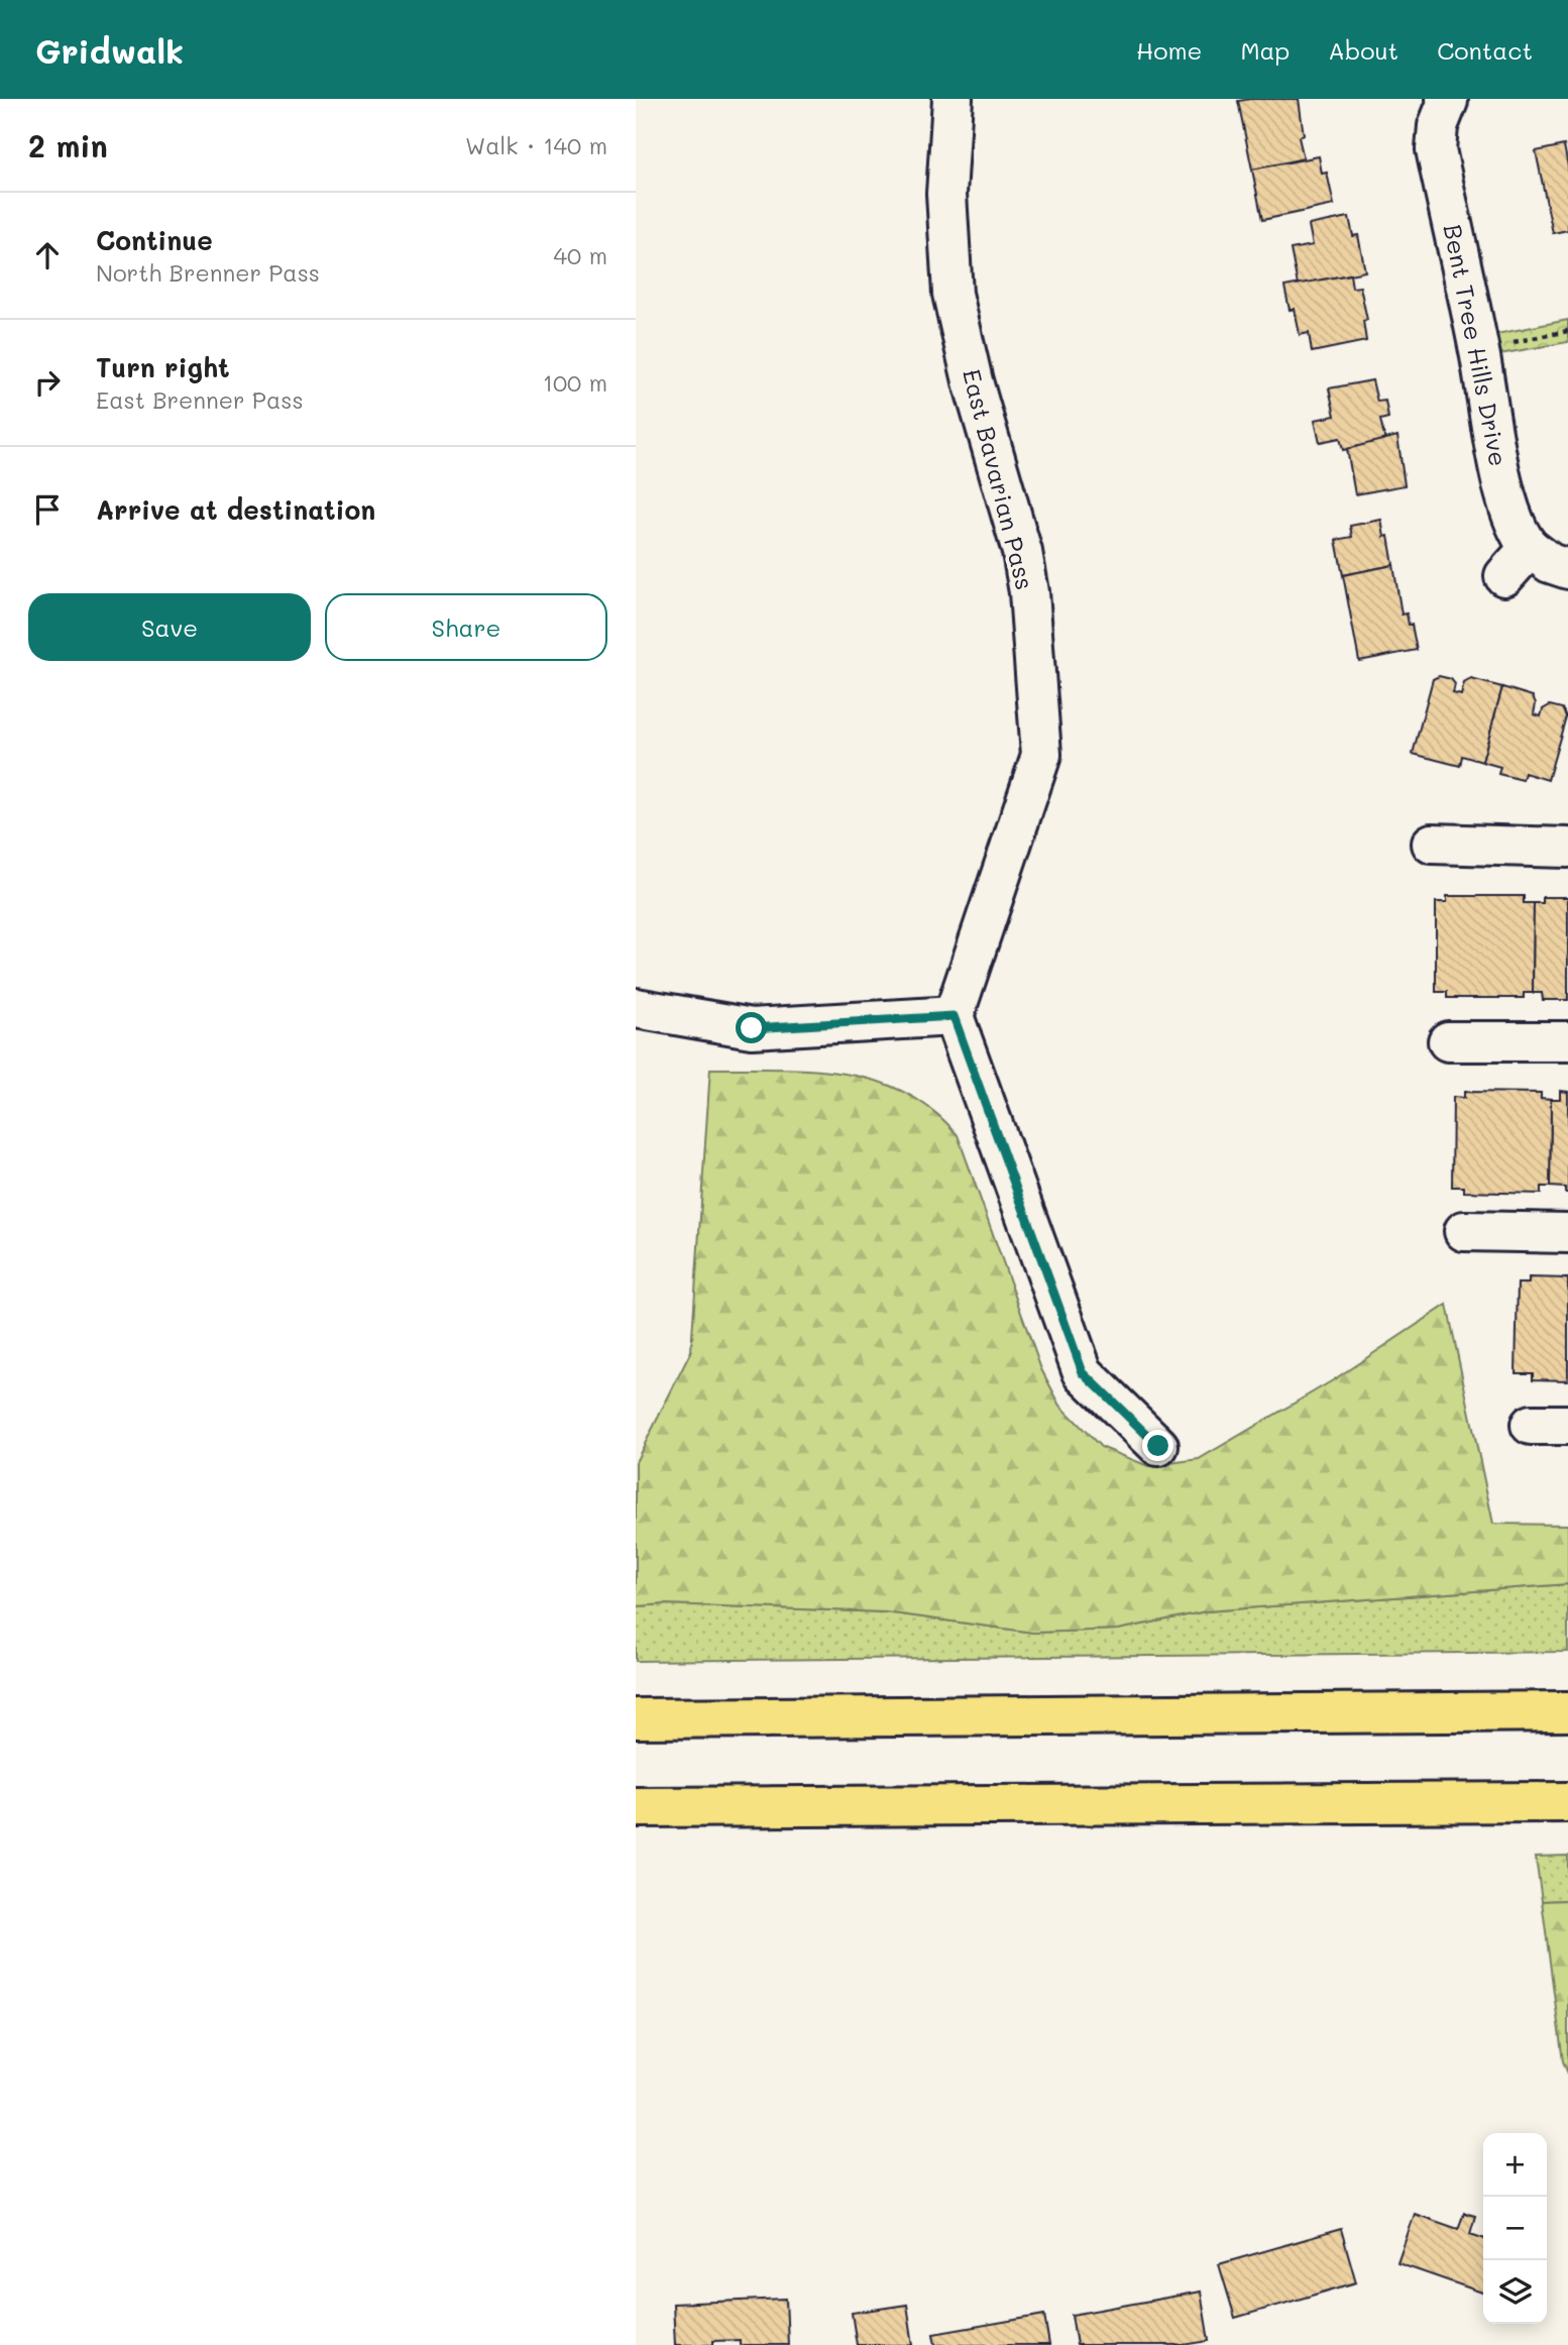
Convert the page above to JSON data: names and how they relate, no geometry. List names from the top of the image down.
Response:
{
  "streets": {
    "street": ["Bent Tree Hills Drive", "East Bavarian Pass"]
  },
  "page": {
    "header": "Gridwalk",
    "nav": [
      "Home",
      "Map",
      "About",
      "Contact"
    ],
    "heading": ["2 min", "Walk · 140 m"],
    "list": [
      ["Continue", "North Brenner Pass", "40 m"],
      ["Turn right", "East Brenner Pass", "100 m"],
      "Arrive at destination"
    ],
    "buttons": ["Save", "Share"],
    "map_buttons": ["+", "−"]
  }
}
